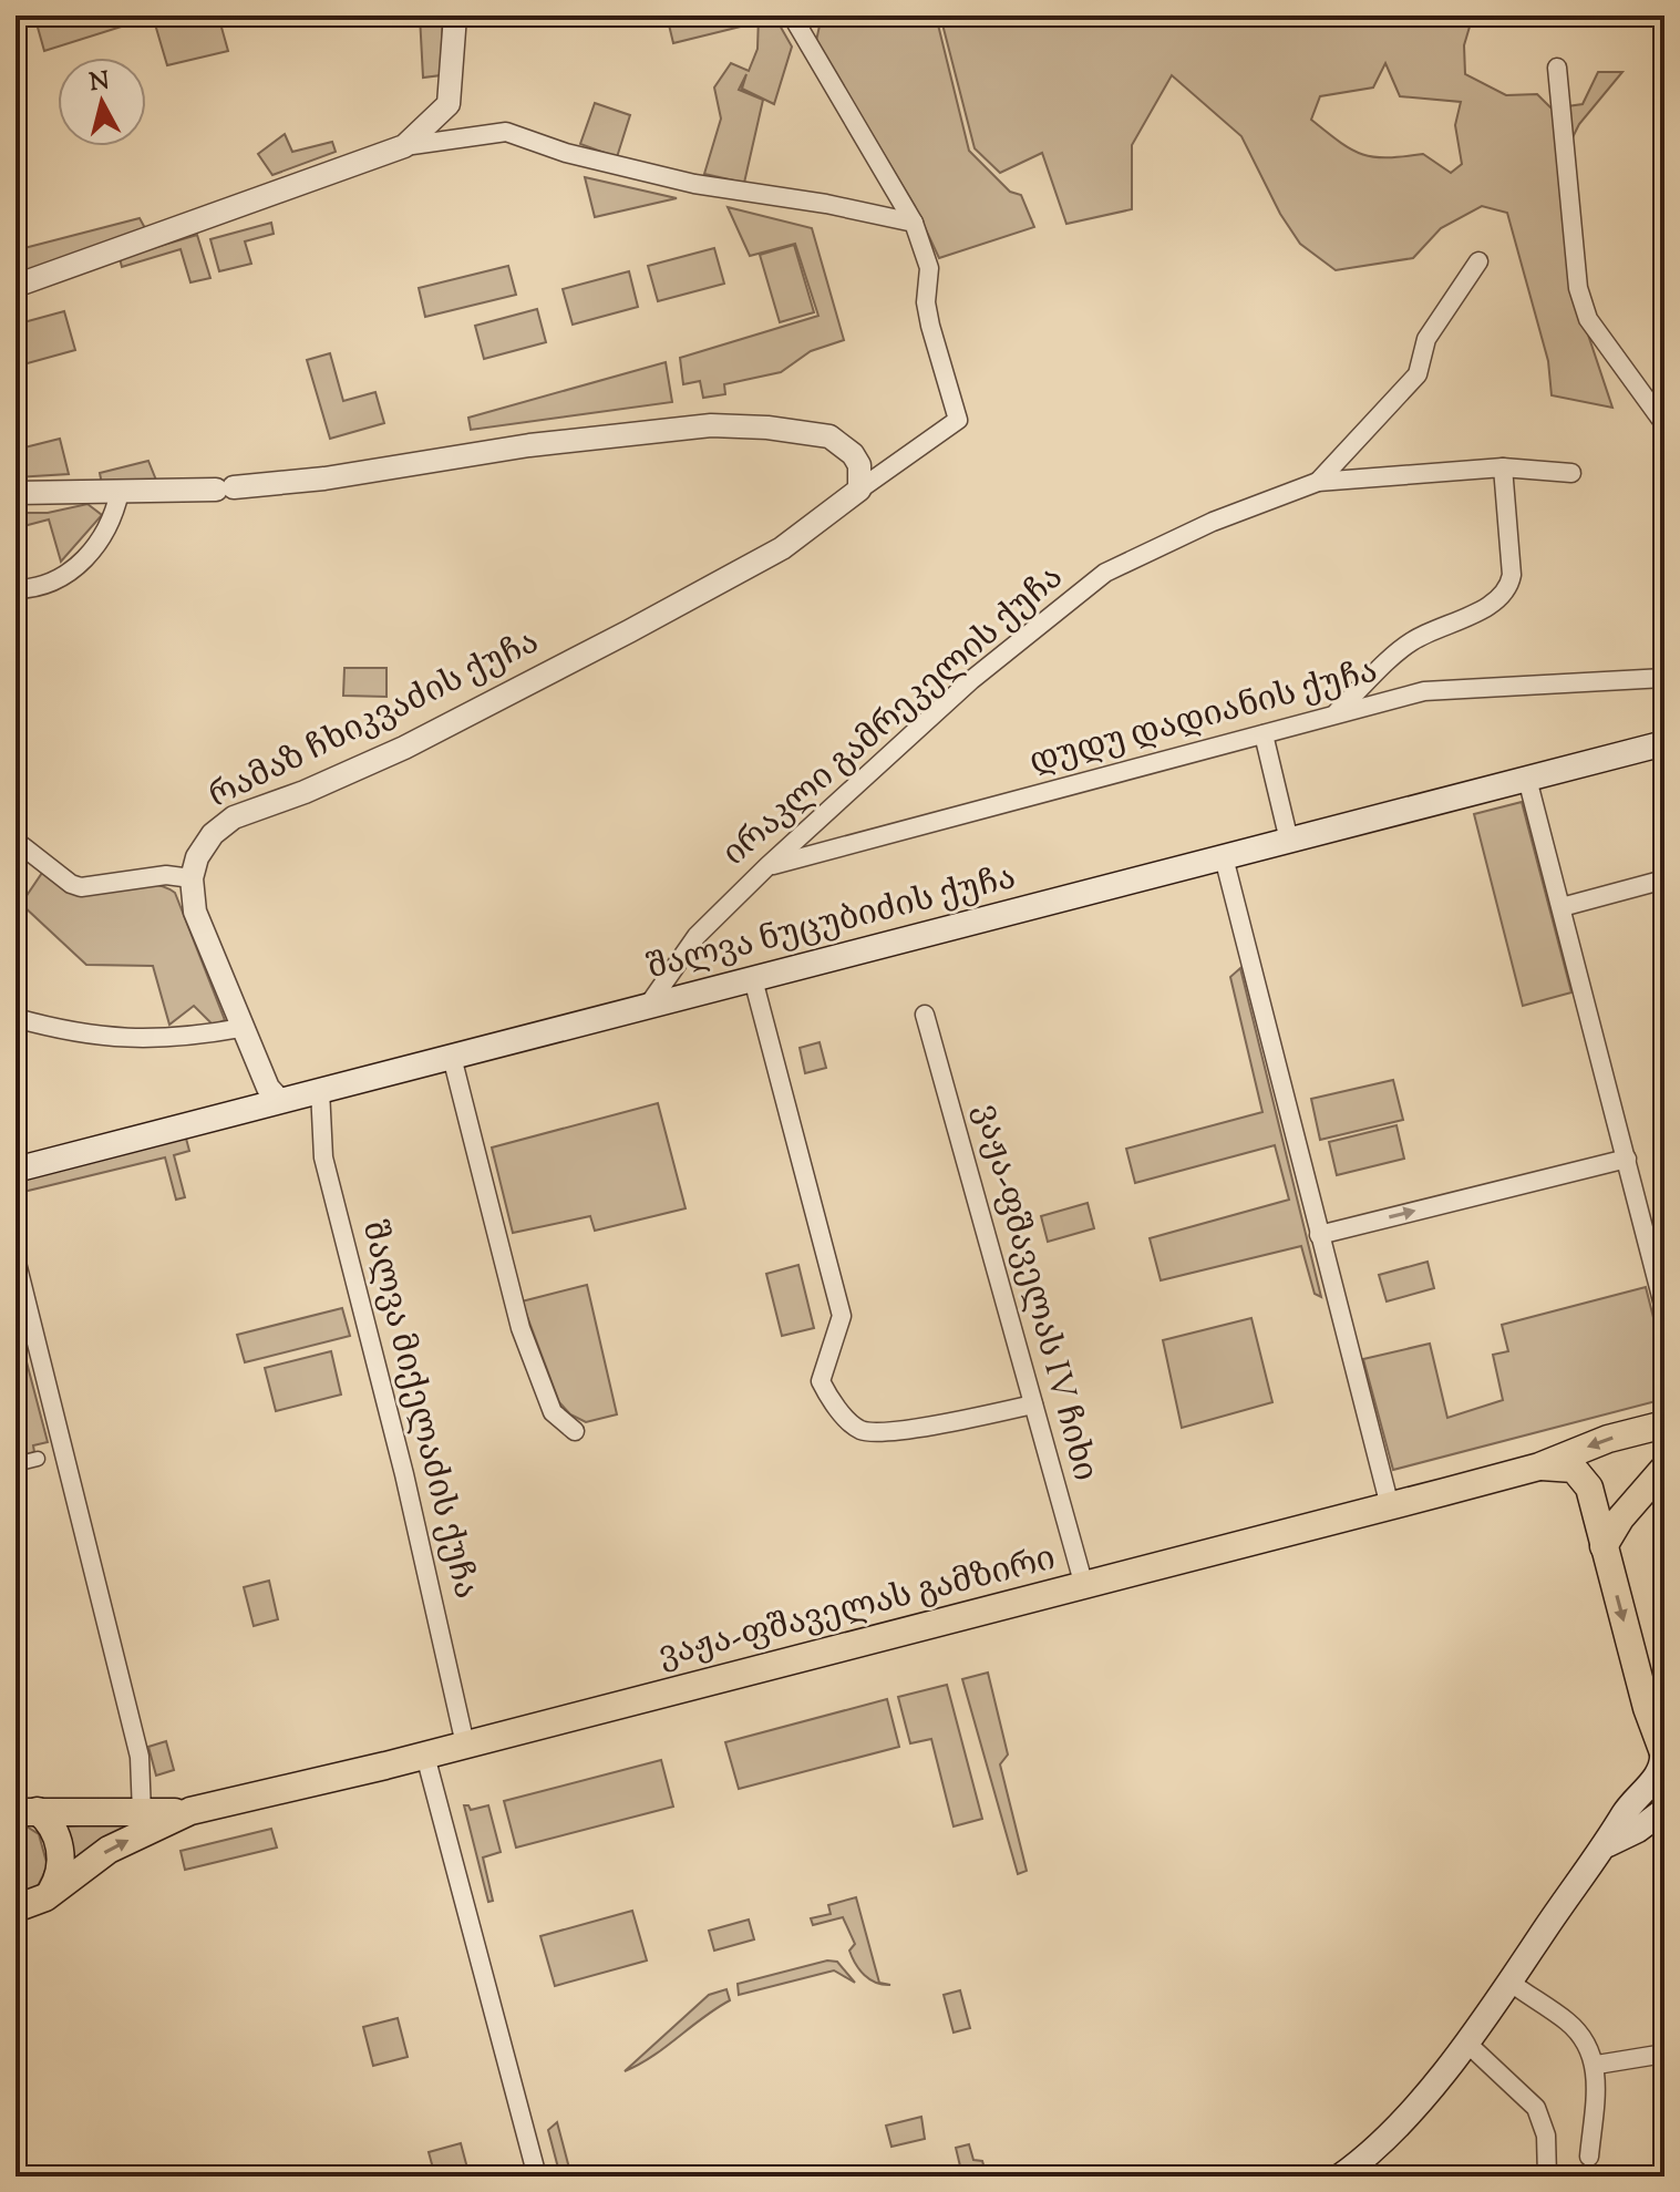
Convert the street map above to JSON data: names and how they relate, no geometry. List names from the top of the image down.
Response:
{
  "streets": {
    "main road": ["შალვა ნუცუბიძის ქუჩა", "ვაჟა-ფშაველას გამზირი"],
    "street": [
      "ირაკლი გამრეკელის ქუჩა",
      "დუდუ დადიანის ქუჩა",
      "რამაზ ჩხიკვაძის ქუჩა",
      "ვაჟა-ფშაველას IV ჩიხი",
      "შალვა მიქელაძის ქუჩა"
    ]
  },
  "crossings": [
    ["ირაკლი გამრეკელის ქუჩა", "დუდუ დადიანის ქუჩა"],
    ["ირაკლი გამრეკელის ქუჩა", "შალვა ნუცუბიძის ქუჩა"],
    ["შალვა ნუცუბიძის ქუჩა", "შალვა მიქელაძის ქუჩა"],
    ["ვაჟა-ფშაველას IV ჩიხი", "ვაჟა-ფშაველას გამზირი"],
    ["შალვა მიქელაძის ქუჩა", "ვაჟა-ფშაველას გამზირი"]
  ],
  "north": "top"
}
